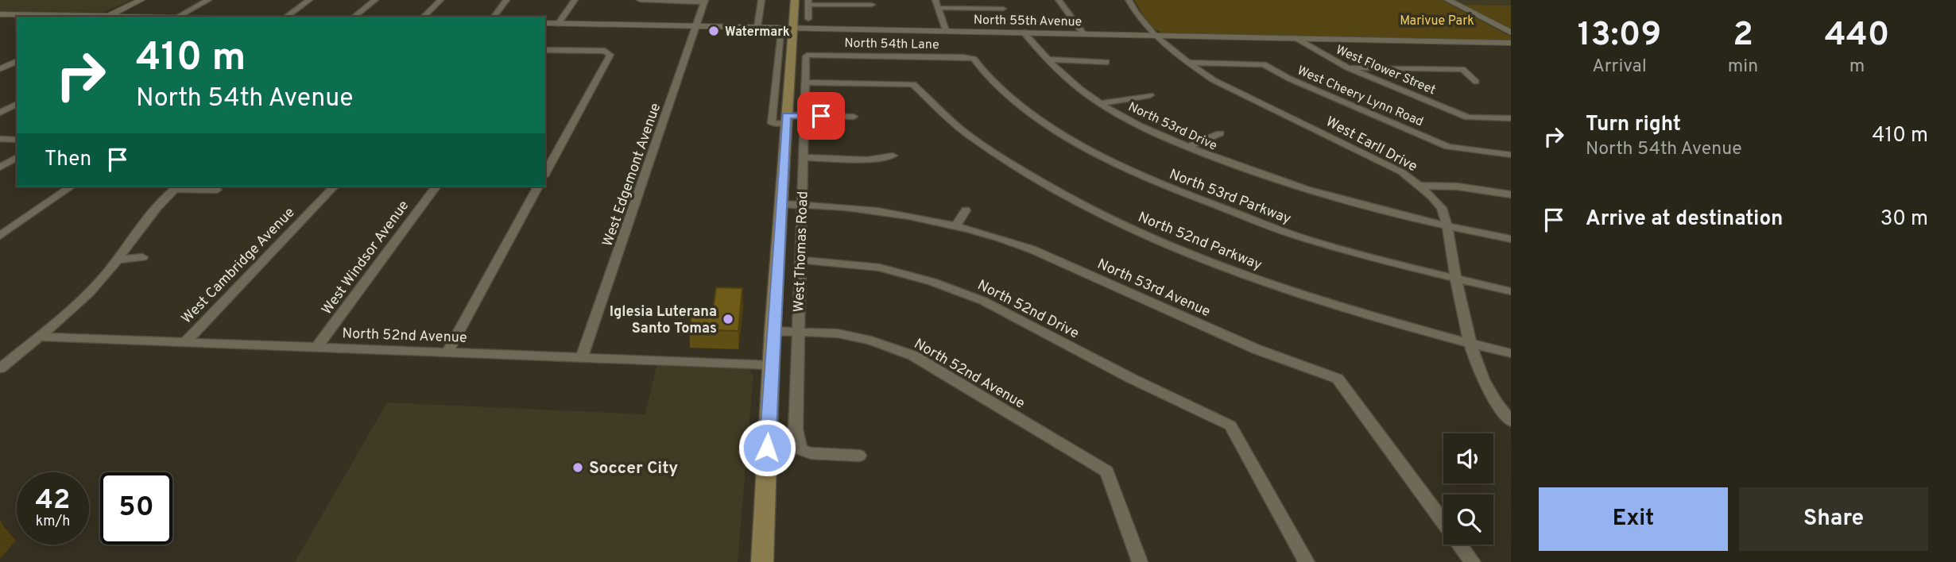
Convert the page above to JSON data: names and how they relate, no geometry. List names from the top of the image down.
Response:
{
  "streets": {
    "main road": ["West Thomas Road"],
    "street": [
      "North 55th Avenue",
      "North 54th Lane",
      "West Flower Street",
      "West Cheery Lynn Road",
      "North 53rd Drive",
      "West Earll Drive",
      "West Edgemont Avenue",
      "North 53rd Parkway",
      "North 52nd Parkway",
      "West Windsor Avenue",
      "West Cambridge Avenue",
      "North 53rd Avenue",
      "North 52nd Drive",
      "North 52nd Avenue"
    ]
  },
  "crossings": [
    ["North 55th Avenue", "West Flower Street"],
    ["North 55th Avenue", "North 53rd Drive"],
    ["North 55th Avenue", "West Earll Drive"],
    ["North 55th Avenue", "West Edgemont Avenue"],
    ["North 55th Avenue", "West Thomas Road"],
    ["North 54th Lane", "North 53rd Parkway"],
    ["North 54th Lane", "West Thomas Road"],
    ["West Cheery Lynn Road", "West Earll Drive"],
    ["North 53rd Drive", "West Earll Drive"],
    ["West Earll Drive", "North 53rd Parkway"],
    ["West Earll Drive", "North 52nd Parkway"],
    ["West Edgemont Avenue", "North 52nd Avenue"],
    ["North 52nd Parkway", "West Thomas Road"],
    ["West Thomas Road", "North 53rd Avenue"],
    ["West Thomas Road", "North 52nd Drive"],
    ["West Thomas Road", "North 52nd Avenue"],
    ["West Windsor Avenue", "North 52nd Avenue"],
    ["West Cambridge Avenue", "North 52nd Avenue"]
  ],
  "parks": ["Marivue Park"],
  "places": ["Watermark", "Iglesia Luterana Santo Tomas", "Soccer City"],
  "page": {
    "eta": [
      "13:09",
      "Arrival",
      "2",
      "min",
      "440",
      "m"
    ],
    "turn": ["410 m", "North 54th Avenue"],
    "list": [
      {
        "name": "Turn right",
        "note": "North 54th Avenue",
        "value": "410 m"
      },
      {
        "name": "Arrive at destination",
        "value": "30 m"
      }
    ],
    "then": "Then",
    "speed": "42 km/h",
    "limit": "50",
    "buttons": ["Exit", "Share"]
  }
}
